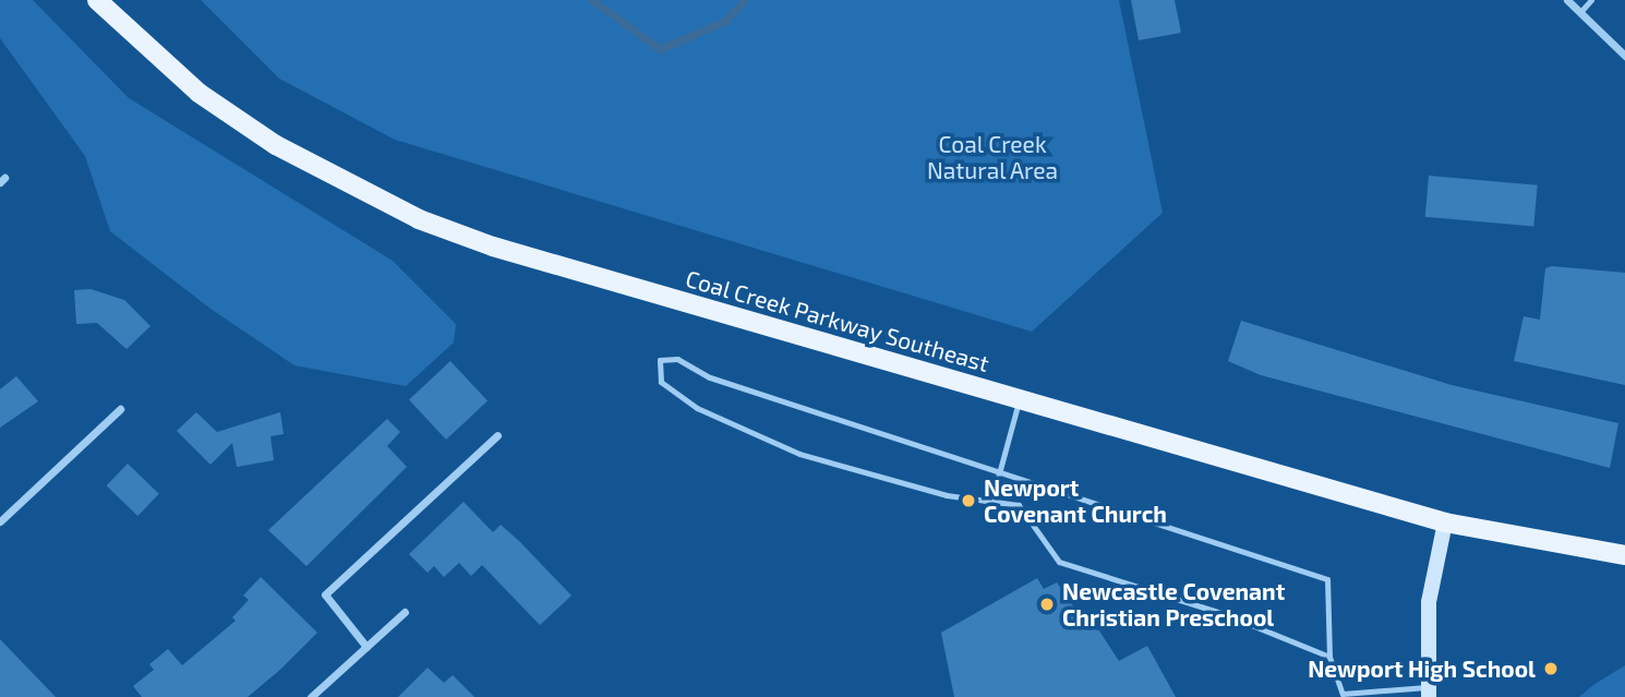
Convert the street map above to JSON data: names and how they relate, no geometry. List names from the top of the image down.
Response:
{
  "streets": {
    "main road": ["Coal Creek Parkway Southeast"]
  },
  "parks": ["Coal Creek Natural Area"],
  "places": ["Newport Covenant Church", "Newcastle Covenant Christian Preschool", "Newport High School"]
}
